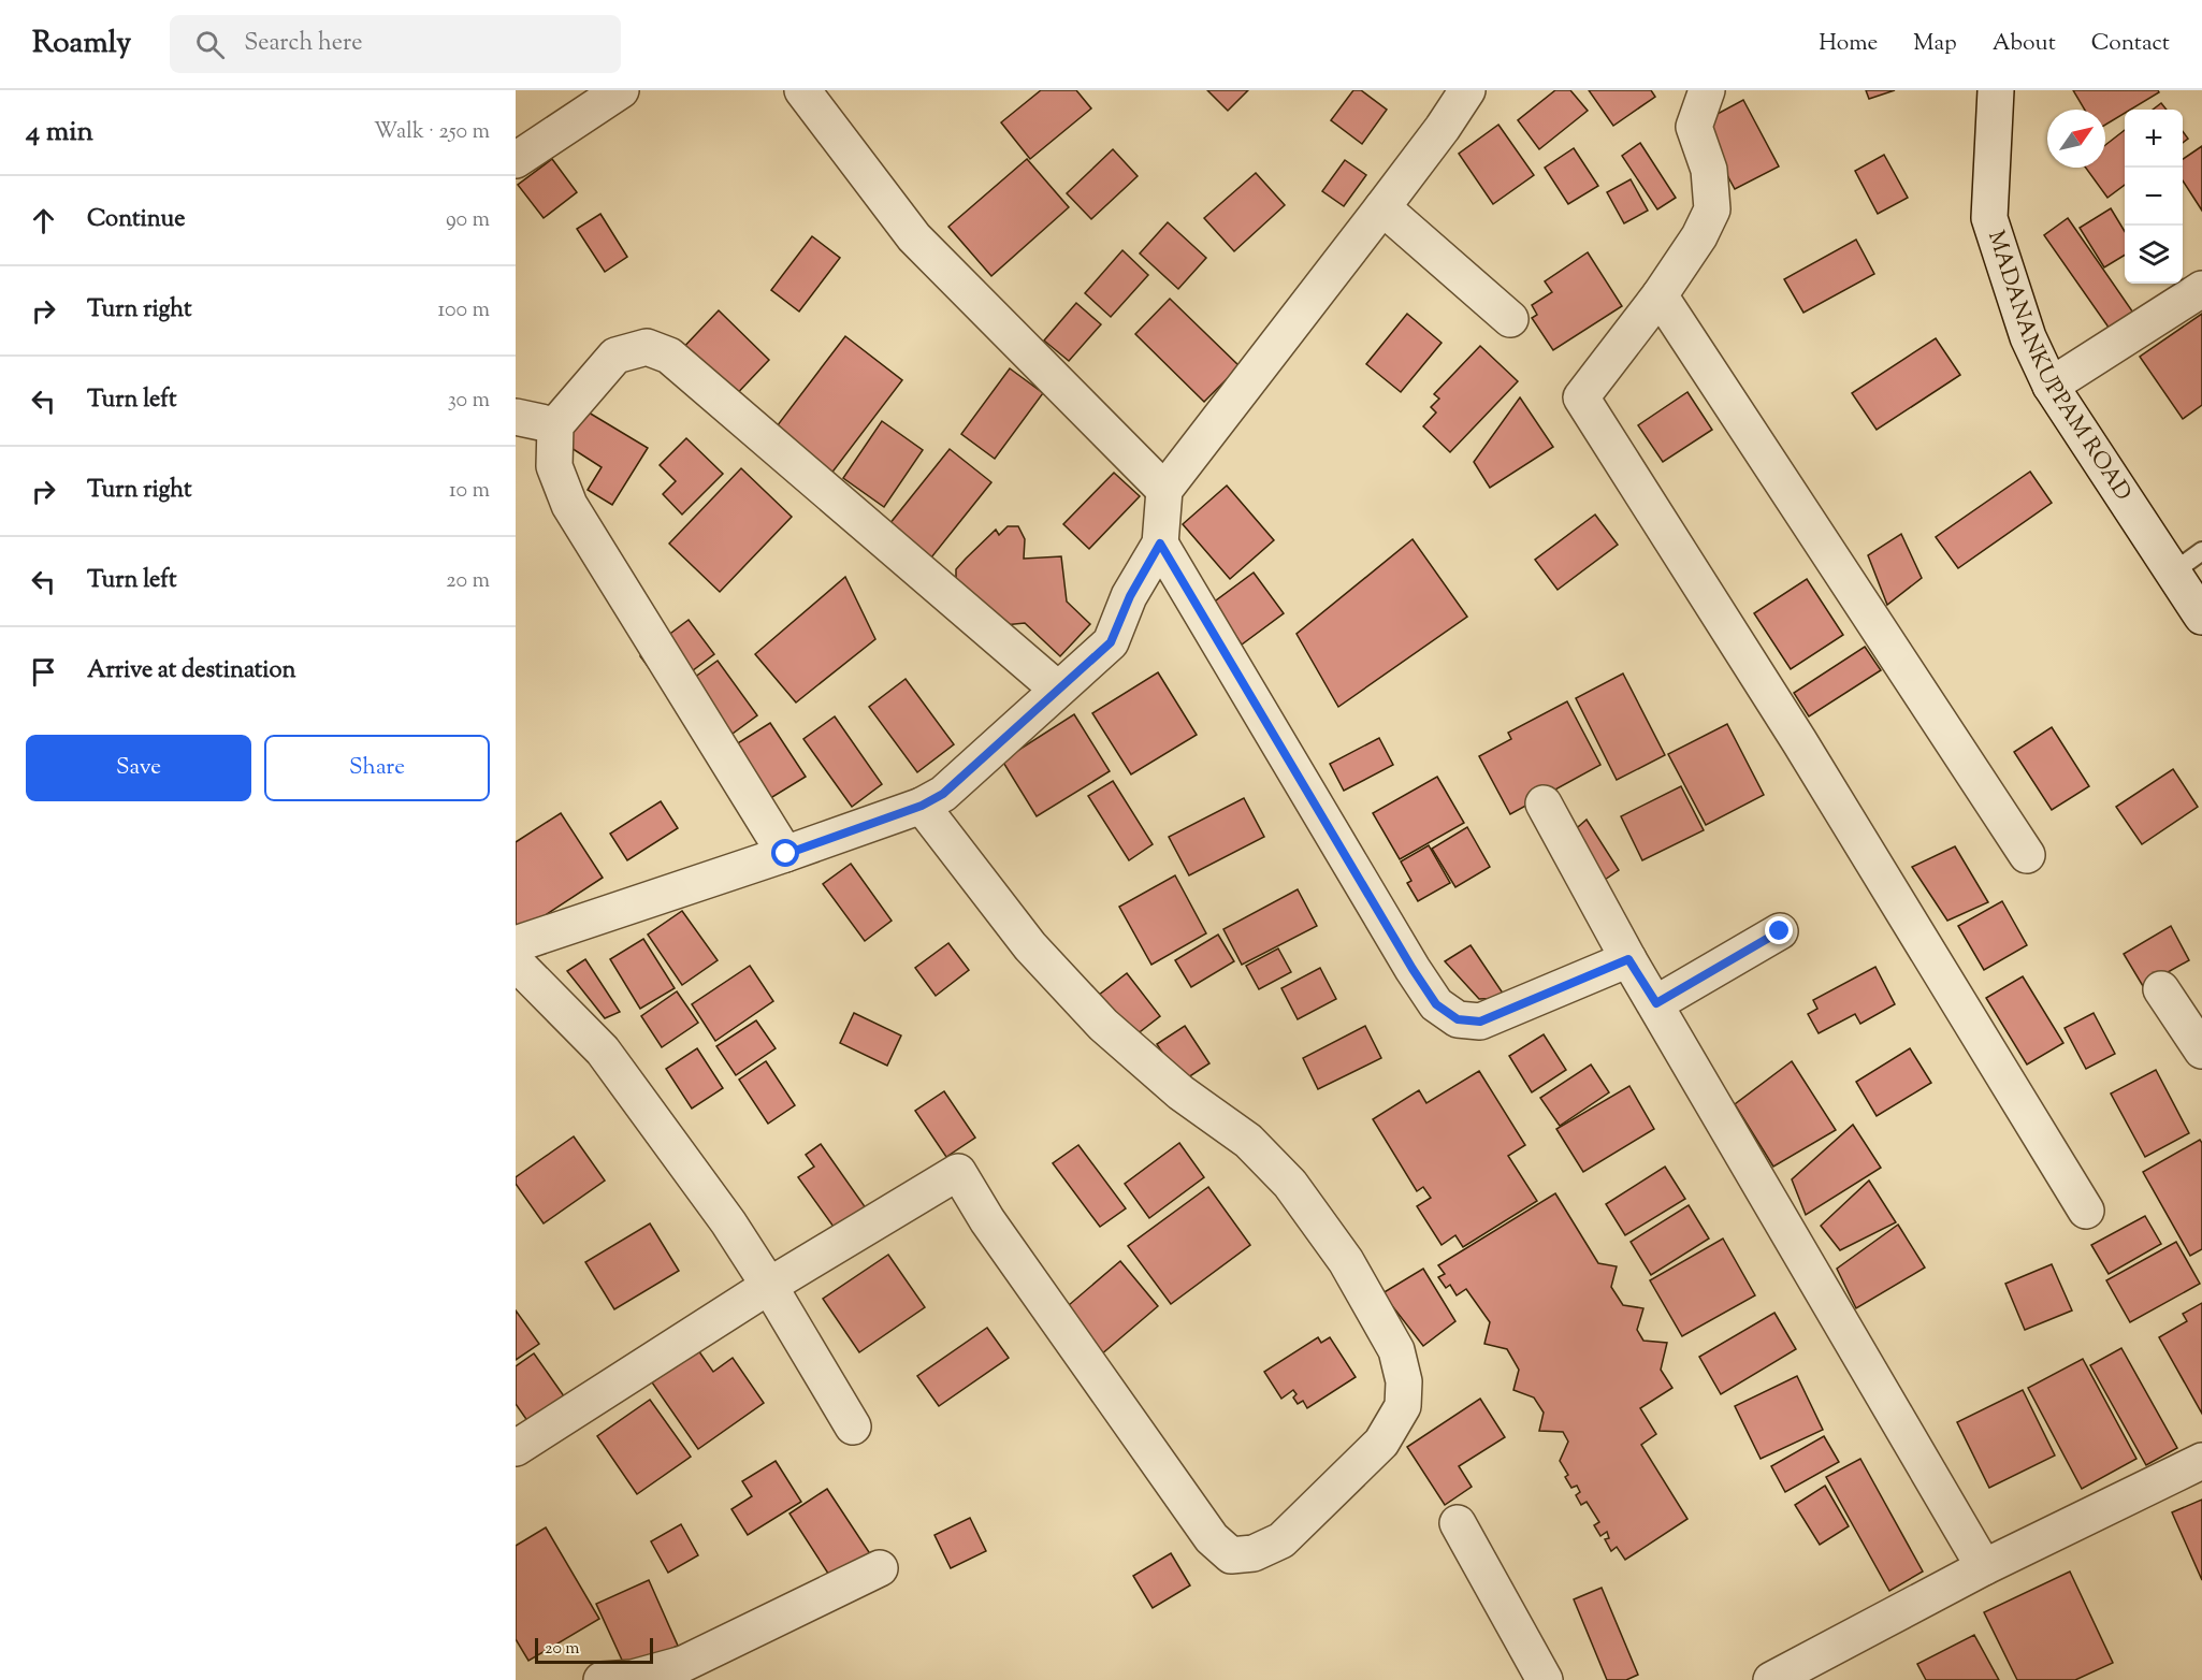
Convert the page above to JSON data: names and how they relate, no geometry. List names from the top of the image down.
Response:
{
  "streets": {
    "street": ["MADANANKUPPAM ROAD"]
  },
  "scale_bar": "20 m",
  "north": "top right",
  "page": {
    "header": "Roamly",
    "search": "Search here",
    "nav": [
      "Home",
      "Map",
      "About",
      "Contact"
    ],
    "heading": ["4 min", "Walk · 250 m"],
    "map_buttons": ["+", "−"],
    "list": [
      ["Continue", "90 m"],
      ["Turn right", "100 m"],
      ["Turn left", "30 m"],
      ["Turn right", "10 m"],
      ["Turn left", "20 m"],
      "Arrive at destination"
    ],
    "buttons": ["Save", "Share"],
    "scale": "20 m"
  }
}
